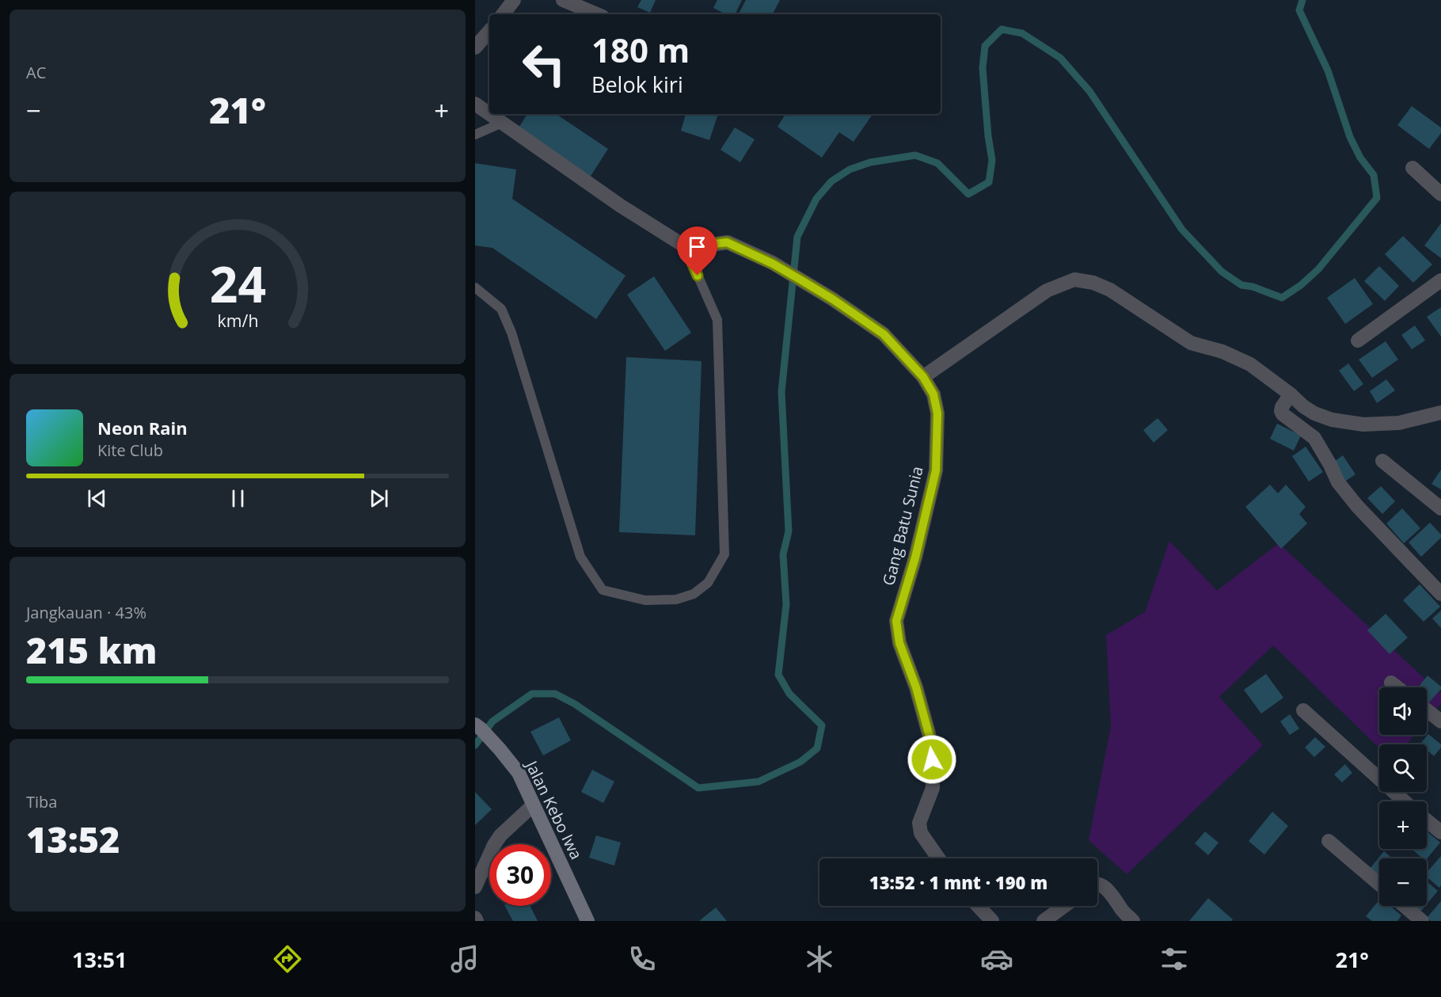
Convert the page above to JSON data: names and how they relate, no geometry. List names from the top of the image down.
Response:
{
  "streets": {
    "street": ["Gang Batu Sunia", "Jalan Kebo Iwa"]
  },
  "page": {
    "tile": [
      "AC",
      ["Jangkauan · 43%", "215 km"],
      ["Tiba", "13:52"]
    ],
    "turn": ["180 m", "Belok kiri"],
    "heat": ["−", "21°", "+"],
    "song": ["Neon Rain", "Kite Club"],
    "map_buttons": ["+", "−"],
    "limit": "30",
    "trip": "13:52 · 1 mnt · 190 m",
    "tabs": ["13:51", "21°"],
    "gauge": ["24", "km/h"]
  }
}
